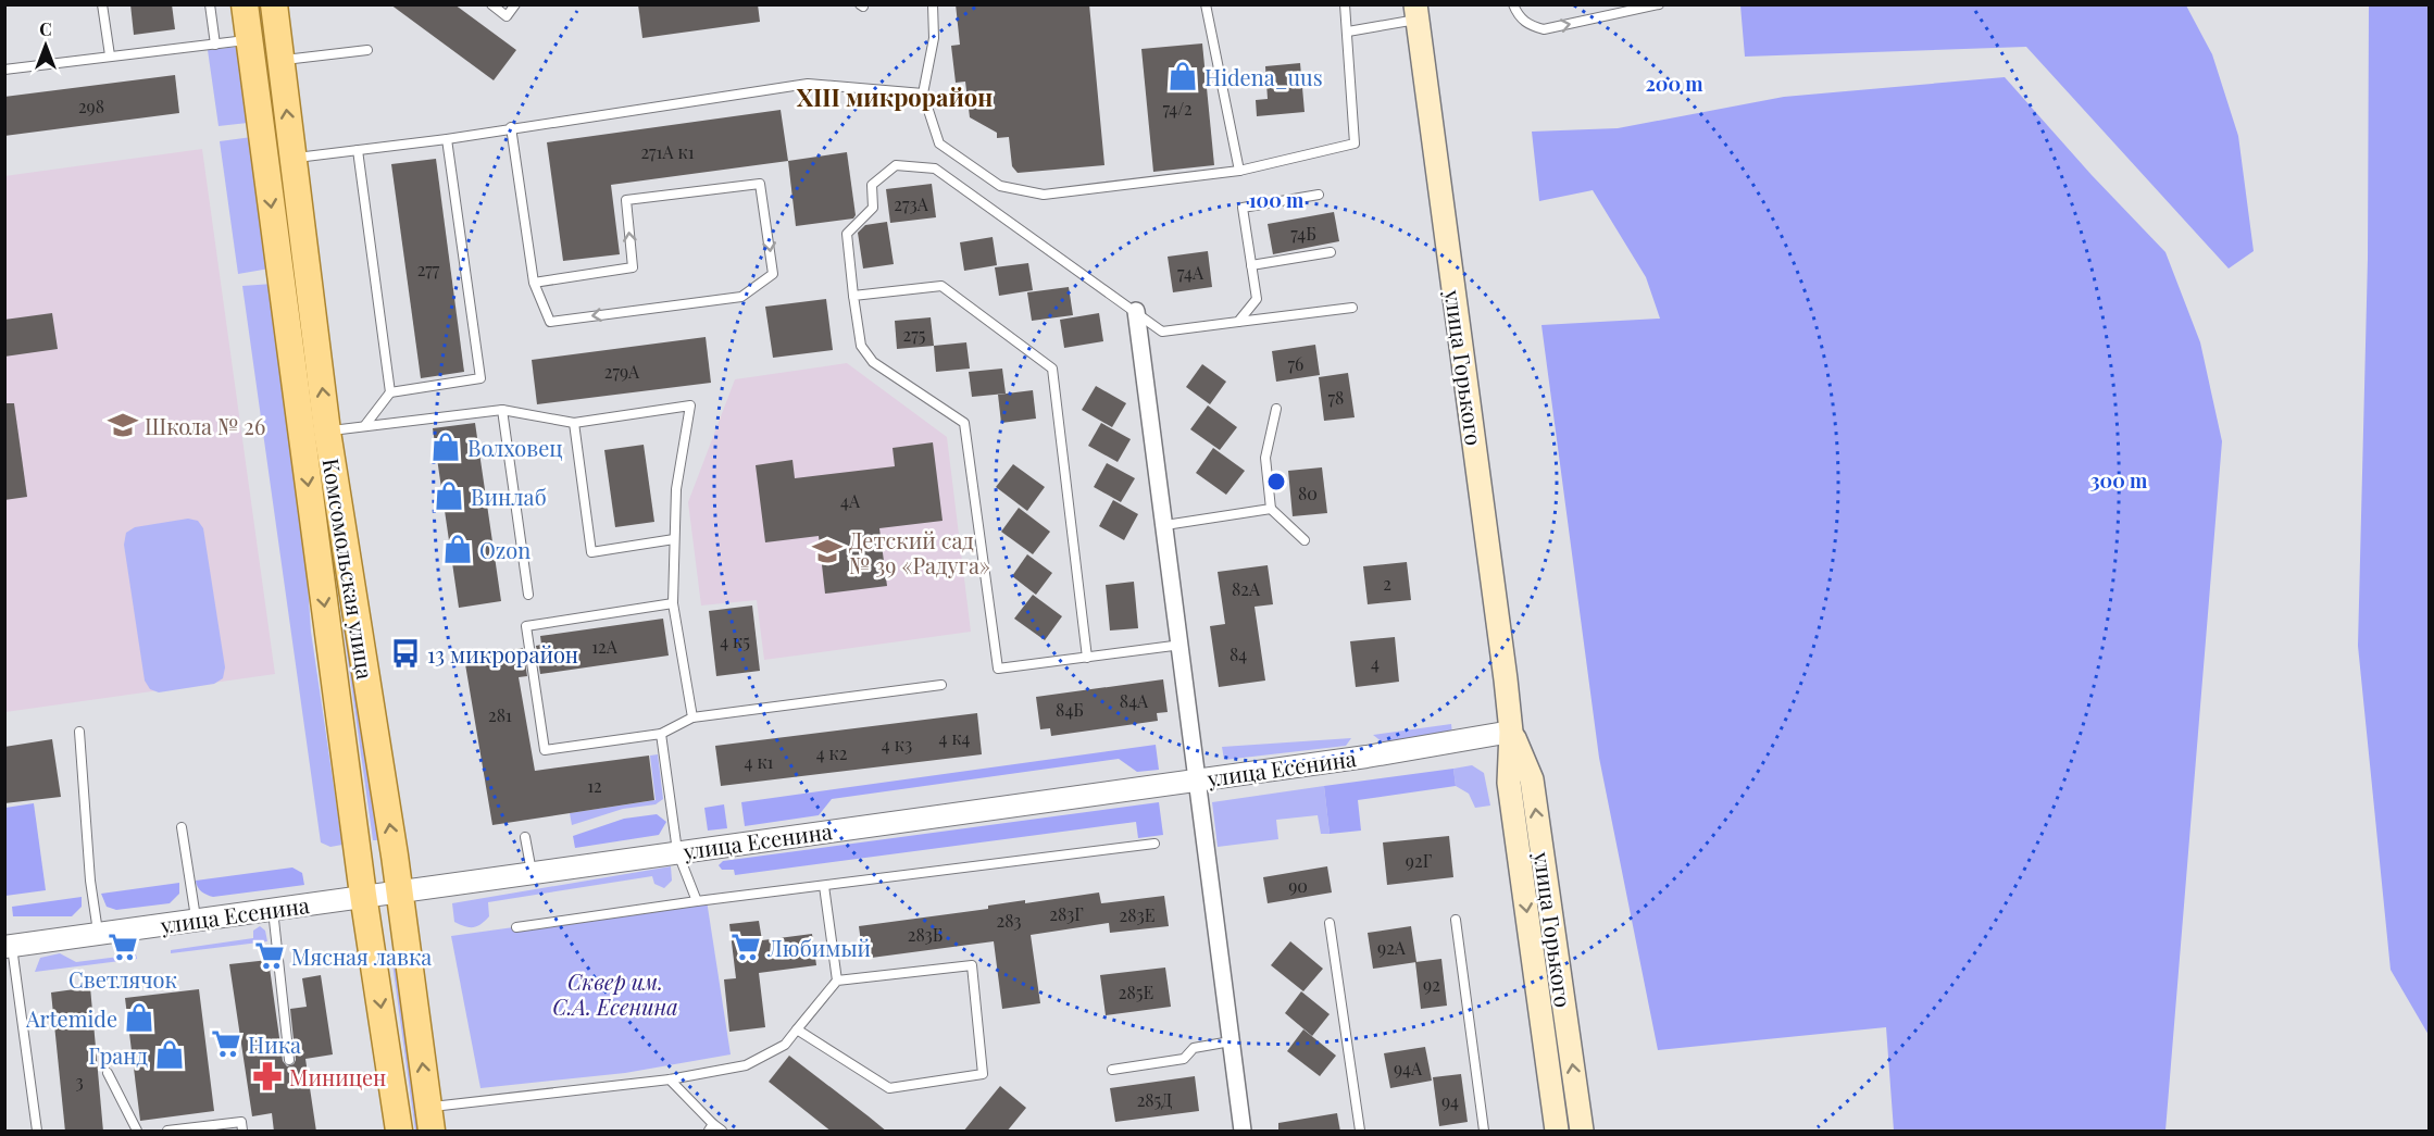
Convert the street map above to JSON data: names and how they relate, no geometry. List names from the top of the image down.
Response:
{
  "streets": {
    "main road": ["улица Горького", "Комсомольская улица"],
    "street": ["улица Есенина"]
  },
  "crossings": [
    ["улица Горького", "улица Есенина"],
    ["Комсомольская улица", "улица Есенина"]
  ],
  "districts": ["XIII микрорайон"],
  "parks": ["Сквер им. С.А. Есенина"],
  "places": {
    "shop": [
      "Hidena_uus",
      "Волховец",
      "Винлаб",
      "Ozon",
      "Artemide",
      "Гранд"
    ],
    "school or university": ["Школа № 26", "Детский сад № 39 «Радуга»"],
    "bus stop": ["13 микрорайон"],
    "supermarket": [
      "Светлячок",
      "Любимый",
      "Мясная лавка",
      "Ника"
    ],
    "pharmacy": ["Миницен"]
  },
  "house_numbers": [
    "298",
    "74/2",
    "271А к1",
    "273А",
    "74Б",
    "277",
    "74А",
    "275",
    "76",
    "279А",
    "78",
    "80",
    "4А",
    "2",
    "82А",
    "4 к5",
    "12А",
    "84",
    "4",
    "84А",
    "84Б",
    "281",
    "4 к4",
    "4 к3",
    "4 к2",
    "4 к1",
    "12",
    "92Г",
    "90",
    "283Г",
    "283Е",
    "283",
    "283Б",
    "92А",
    "92",
    "285Е",
    "94А",
    "3",
    "285Д",
    "94"
  ],
  "north": "top",
  "rings": ["200 m", "100 m", "300 m"]
}
